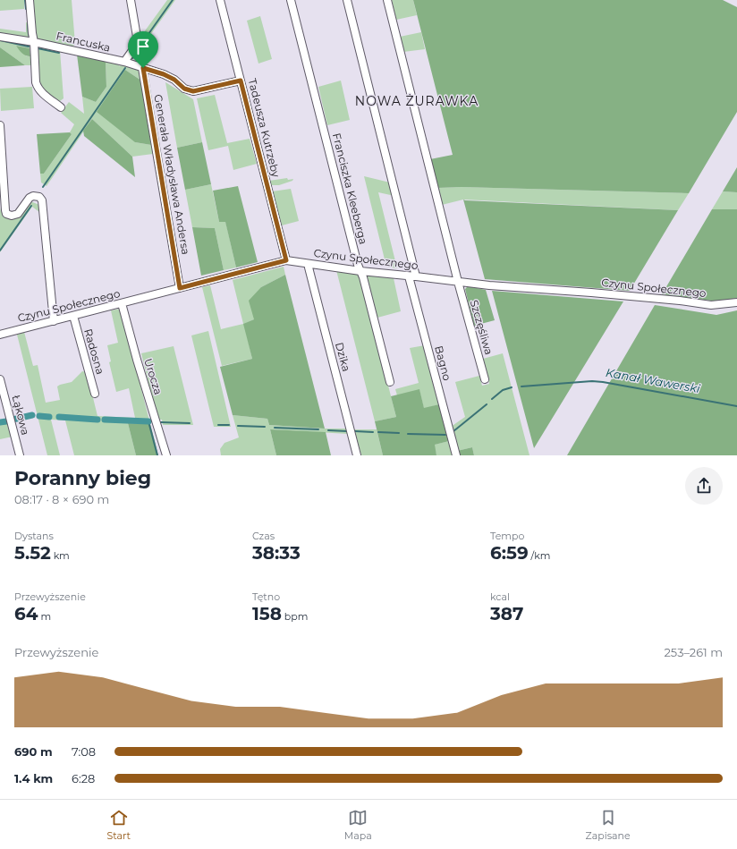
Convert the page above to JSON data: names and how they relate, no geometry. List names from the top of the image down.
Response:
{
  "streets": {
    "street": [
      "Francuska",
      "Tadeusza Kutrzeby",
      "Generała Władysława Andersa",
      "Franciszka Kleeberga",
      "Czynu Społecznego",
      "Szczęśliwa",
      "Radosna",
      "Dzika",
      "Bagno",
      "Urocza",
      "Łąkowa"
    ]
  },
  "crossings": [
    ["Francuska", "Tadeusza Kutrzeby"],
    ["Francuska", "Generała Władysława Andersa"],
    ["Tadeusza Kutrzeby", "Czynu Społecznego"],
    ["Generała Władysława Andersa", "Czynu Społecznego"],
    ["Franciszka Kleeberga", "Czynu Społecznego"],
    ["Czynu Społecznego", "Szczęśliwa"],
    ["Czynu Społecznego", "Radosna"],
    ["Czynu Społecznego", "Dzika"],
    ["Czynu Społecznego", "Bagno"],
    ["Czynu Społecznego", "Urocza"]
  ],
  "districts": ["NOWA ŻURAWKA"],
  "water": ["Kanał Wawerski"],
  "page": {
    "heading": ["Poranny bieg", "08:17 · 8 × 690 m"],
    "stats": [
      ["Dystans", "5.52 km"],
      ["Czas", "38:33"],
      ["Tempo", "6:59 /km"],
      ["Przewyższenie", "64 m"],
      ["Tętno", "158 bpm"],
      ["kcal", "387"]
    ],
    "chart": ["Przewyższenie", "253–261 m"],
    "list": [
      {
        "name": "690 m",
        "note": "7:08"
      },
      {
        "name": "1.4 km",
        "note": "6:28"
      }
    ],
    "tabs": ["Start", "Mapa", "Zapisane"]
  }
}
